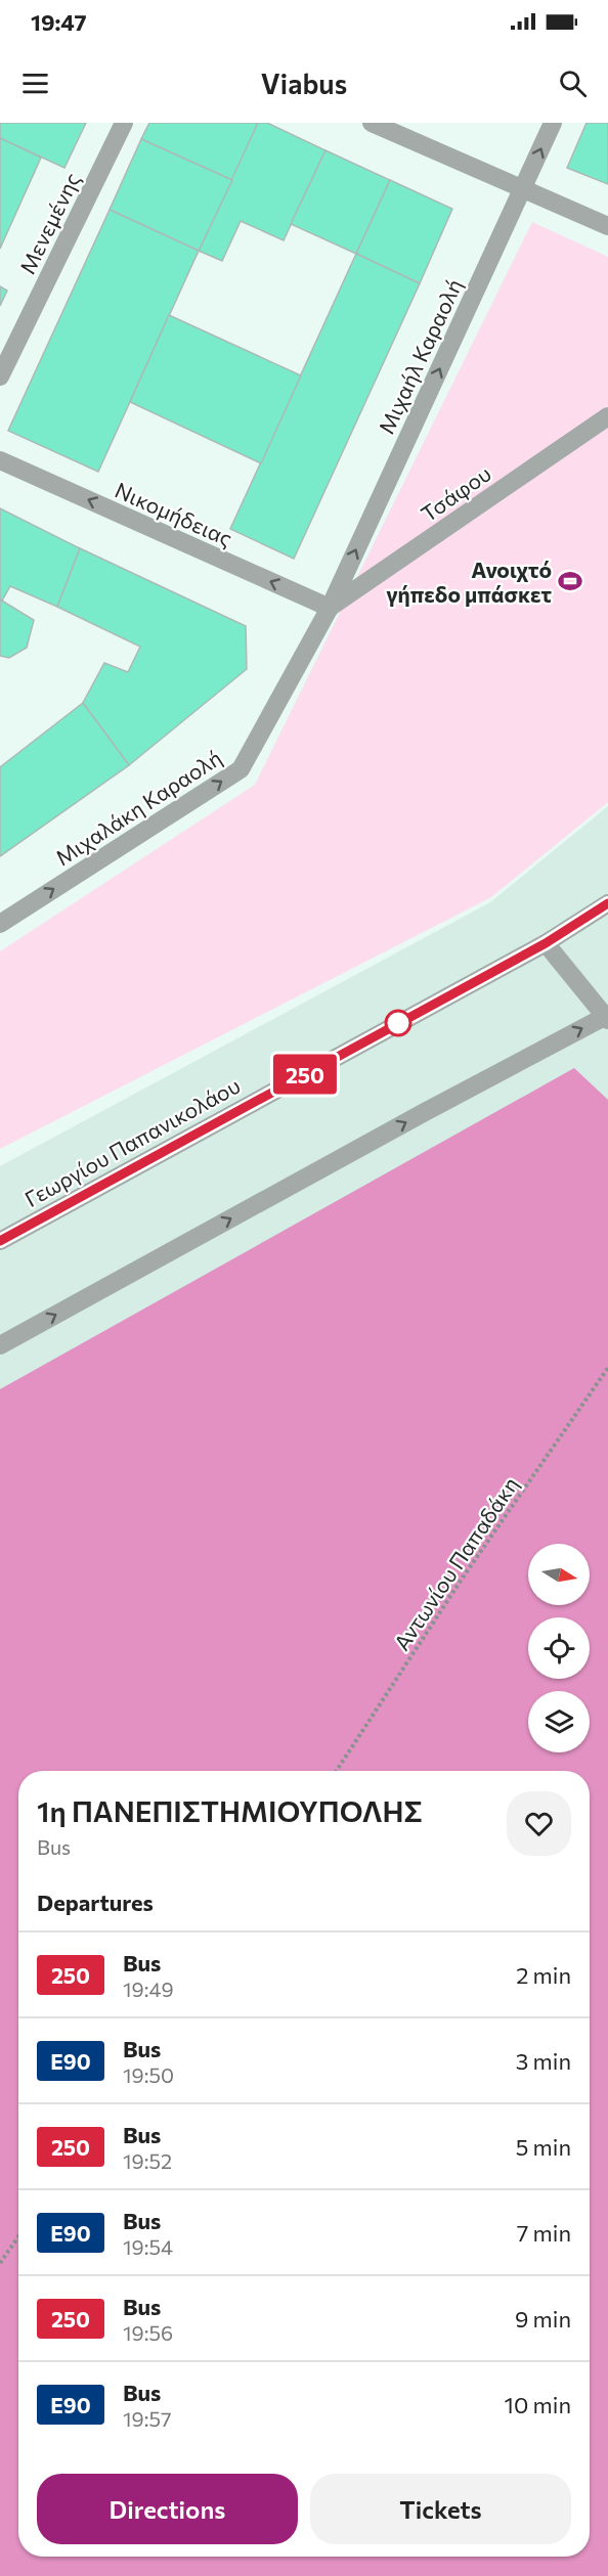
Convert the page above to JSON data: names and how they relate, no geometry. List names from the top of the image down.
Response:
{
  "streets": {
    "street": [
      "Μενεμένης",
      "Μιχαήλ Καραολή",
      "Τσάφου",
      "Νικομήδειας",
      "Μιχαλάκη Καραολή",
      "Γεωργίου Παπανικολάου"
    ],
    "path": ["Αντωνίου Παπαδάκη"]
  },
  "crossings": [
    ["Μιχαήλ Καραολή", "Τσάφου"],
    ["Μιχαήλ Καραολή", "Νικομήδειας"],
    ["Μιχαήλ Καραολή", "Μιχαλάκη Καραολή"],
    ["Τσάφου", "Νικομήδειας"],
    ["Τσάφου", "Μιχαλάκη Καραολή"],
    ["Νικομήδειας", "Μιχαλάκη Καραολή"]
  ],
  "one_way": ["Μιχαήλ Καραολή", "Νικομήδειας", "Μιχαλάκη Καραολή"],
  "places": {
    "sports": ["Ανοιχτό γήπεδο μπάσκετ"]
  },
  "lines": ["bus line 250"],
  "north": "right",
  "page": {
    "status": "19:47",
    "header": "Viabus",
    "on_map": "250",
    "heading": [
      ["1η ΠΑΝΕΠΙΣΤΗΜΙΟΥΠΟΛΗΣ", "Bus"],
      "Departures"
    ],
    "list": [
      {
        "mark": "250",
        "name": "Bus",
        "note": "19:49",
        "value": "2 min"
      },
      {
        "mark": "Ε90",
        "name": "Bus",
        "note": "19:50",
        "value": "3 min"
      },
      {
        "mark": "250",
        "name": "Bus",
        "note": "19:52",
        "value": "5 min"
      },
      {
        "mark": "Ε90",
        "name": "Bus",
        "note": "19:54",
        "value": "7 min"
      },
      {
        "mark": "250",
        "name": "Bus",
        "note": "19:56",
        "value": "9 min"
      },
      {
        "mark": "Ε90",
        "name": "Bus",
        "note": "19:57",
        "value": "10 min"
      }
    ],
    "buttons": ["Directions", "Tickets"]
  }
}
